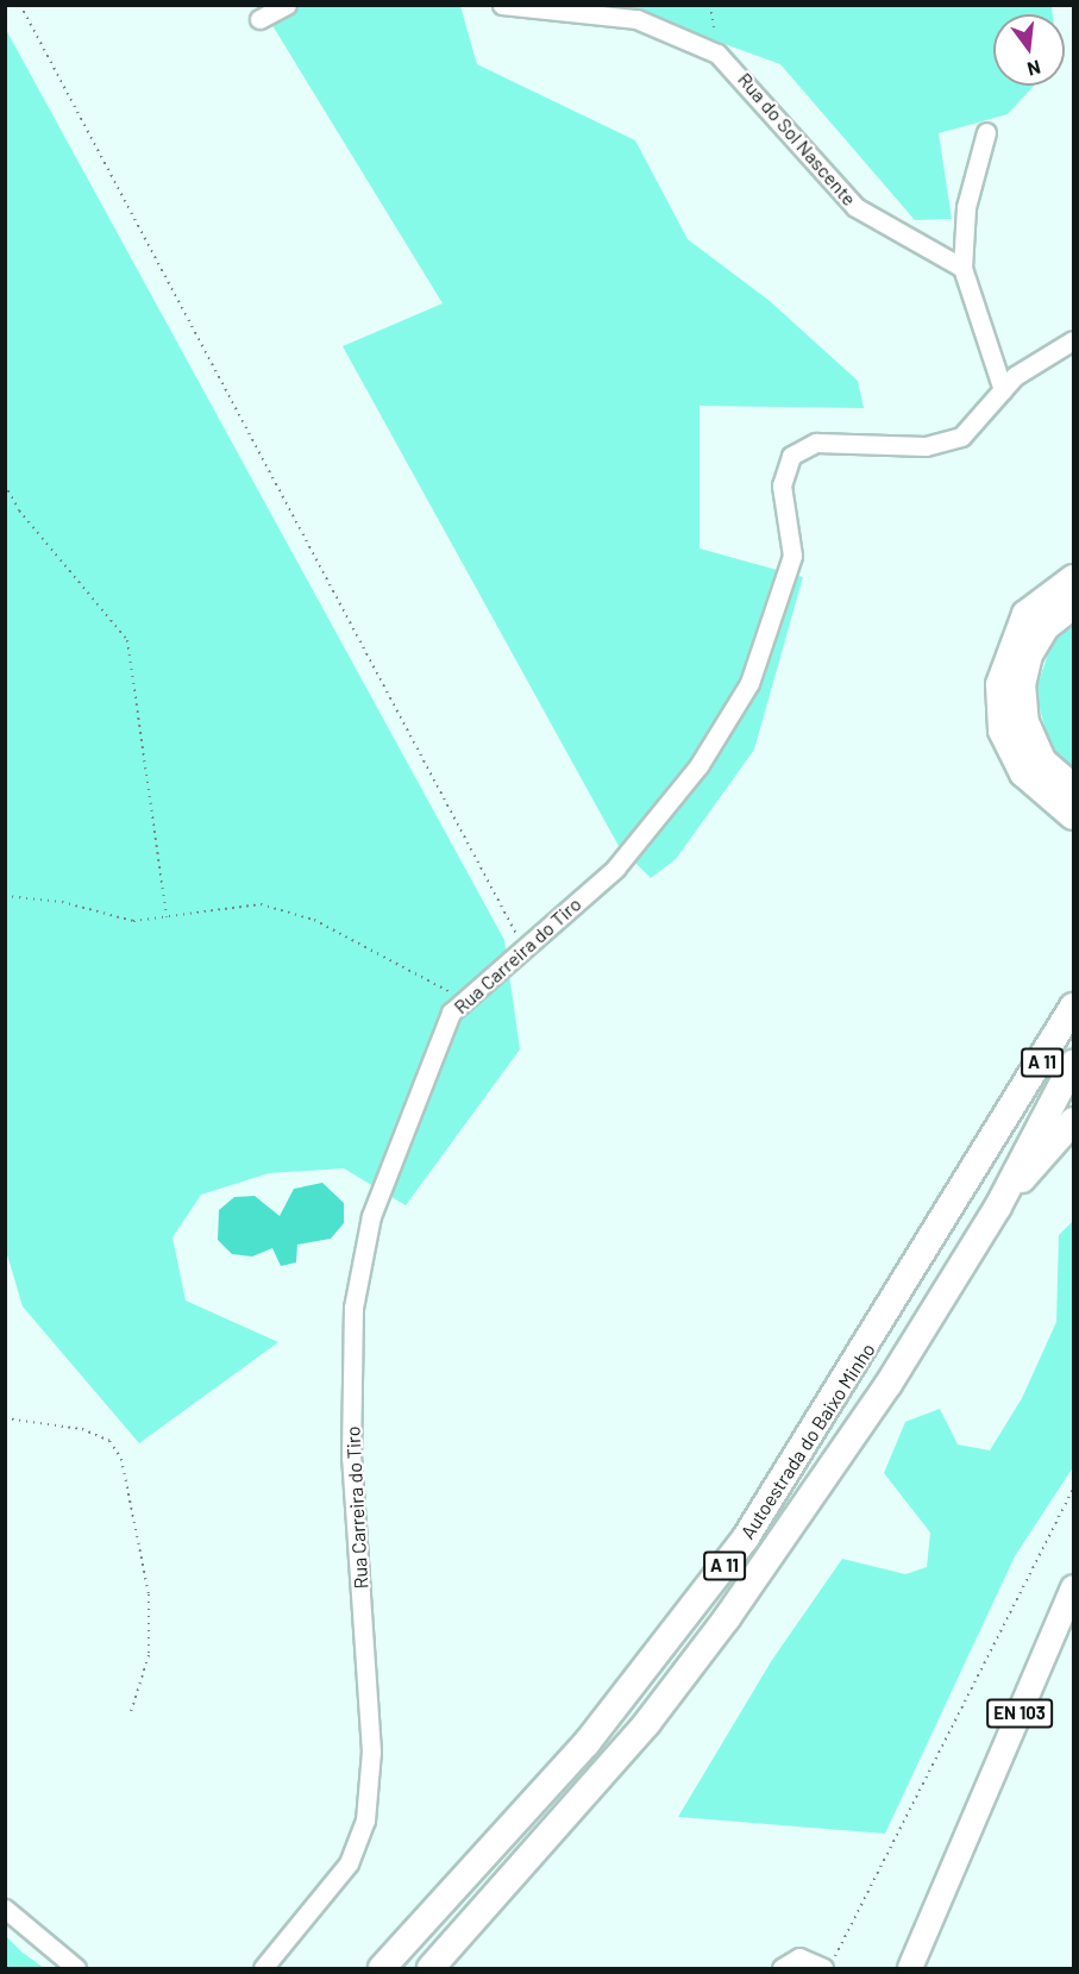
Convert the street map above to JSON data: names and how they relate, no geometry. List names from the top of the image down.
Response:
{
  "streets": {
    "highway": ["A 11", "Autoestrada do Baixo Minho"],
    "main road": ["EN 103"],
    "street": ["Rua do Sol Nascente", "Rua Carreira do Tiro"]
  },
  "north": "bottom"
}
